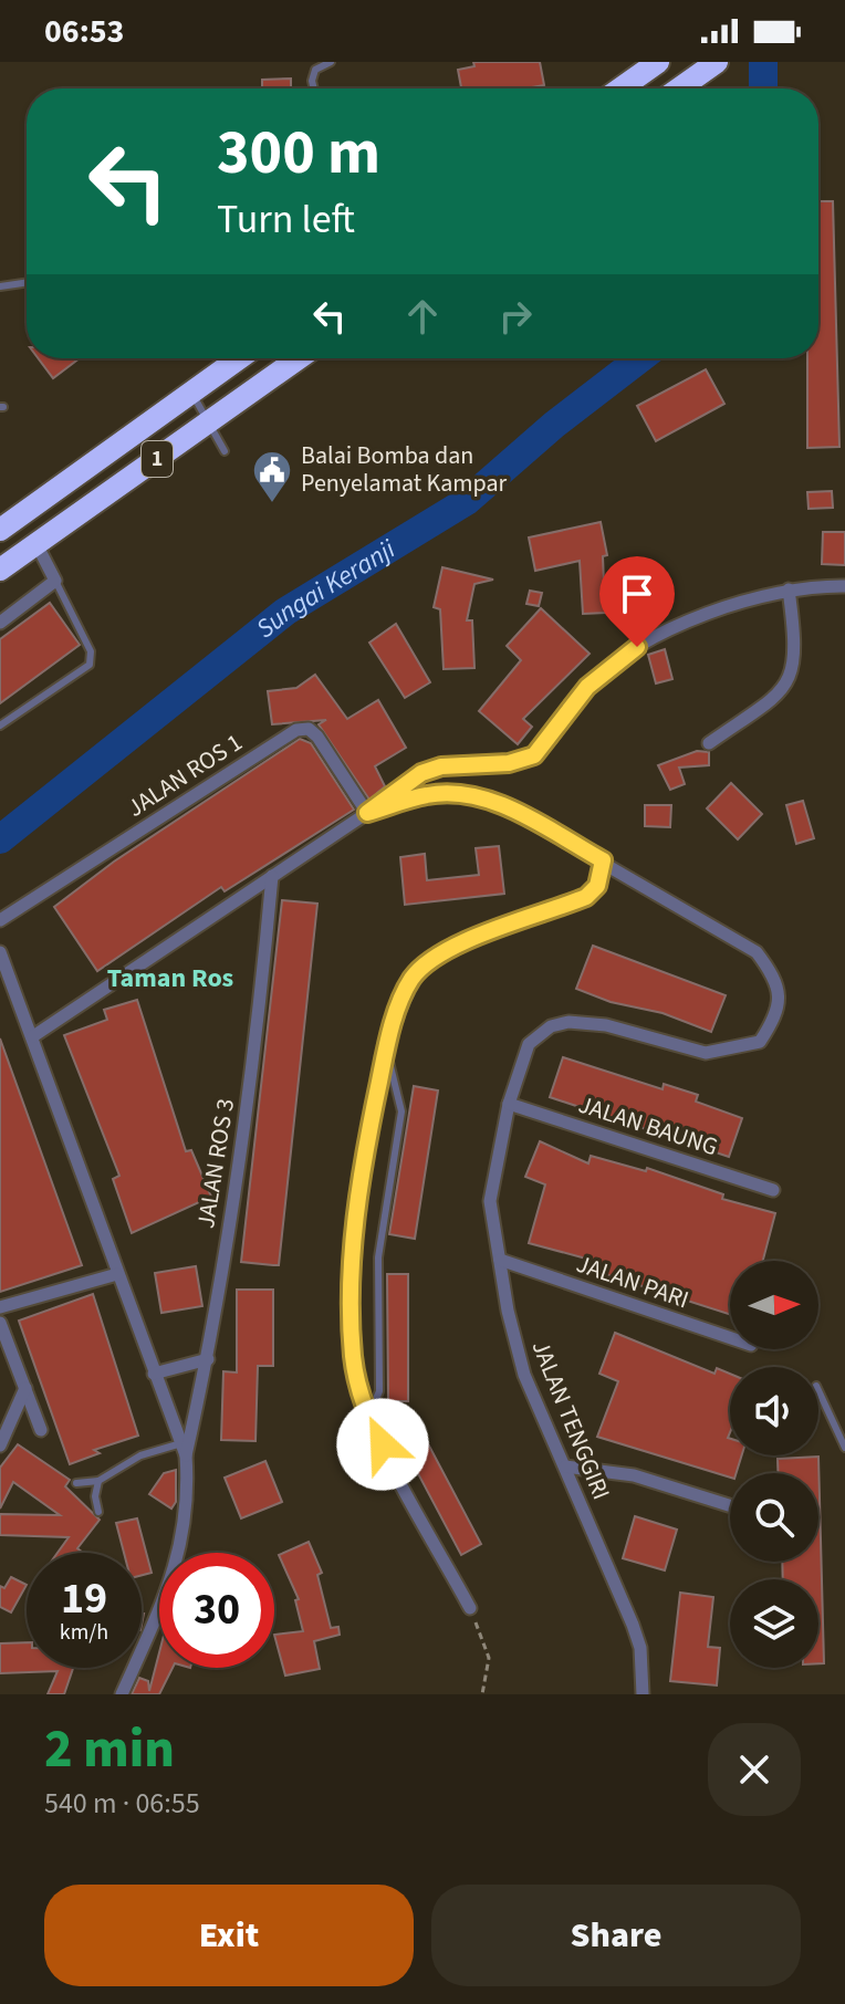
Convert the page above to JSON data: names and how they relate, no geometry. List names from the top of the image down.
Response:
{
  "streets": {
    "highway": ["1"],
    "street": [
      "JALAN ROS 1",
      "JALAN BAUNG",
      "JALAN ROS 3",
      "JALAN PARI",
      "JALAN TENGGIRI"
    ]
  },
  "crossings": [
    ["JALAN ROS 1", "JALAN TENGGIRI"],
    ["JALAN BAUNG", "JALAN TENGGIRI"],
    ["JALAN PARI", "JALAN TENGGIRI"]
  ],
  "districts": ["Taman Ros"],
  "water": ["Sungai Keranji"],
  "places": {
    "public building": ["Balai Bomba dan Penyelamat Kampar"]
  },
  "north": "right",
  "page": {
    "status": "06:53",
    "turn": ["300 m", "Turn left"],
    "speed": "19 km/h",
    "limit": "30",
    "heading": ["2 min", "540 m · 06:55"],
    "buttons": ["Exit", "Share"]
  }
}
